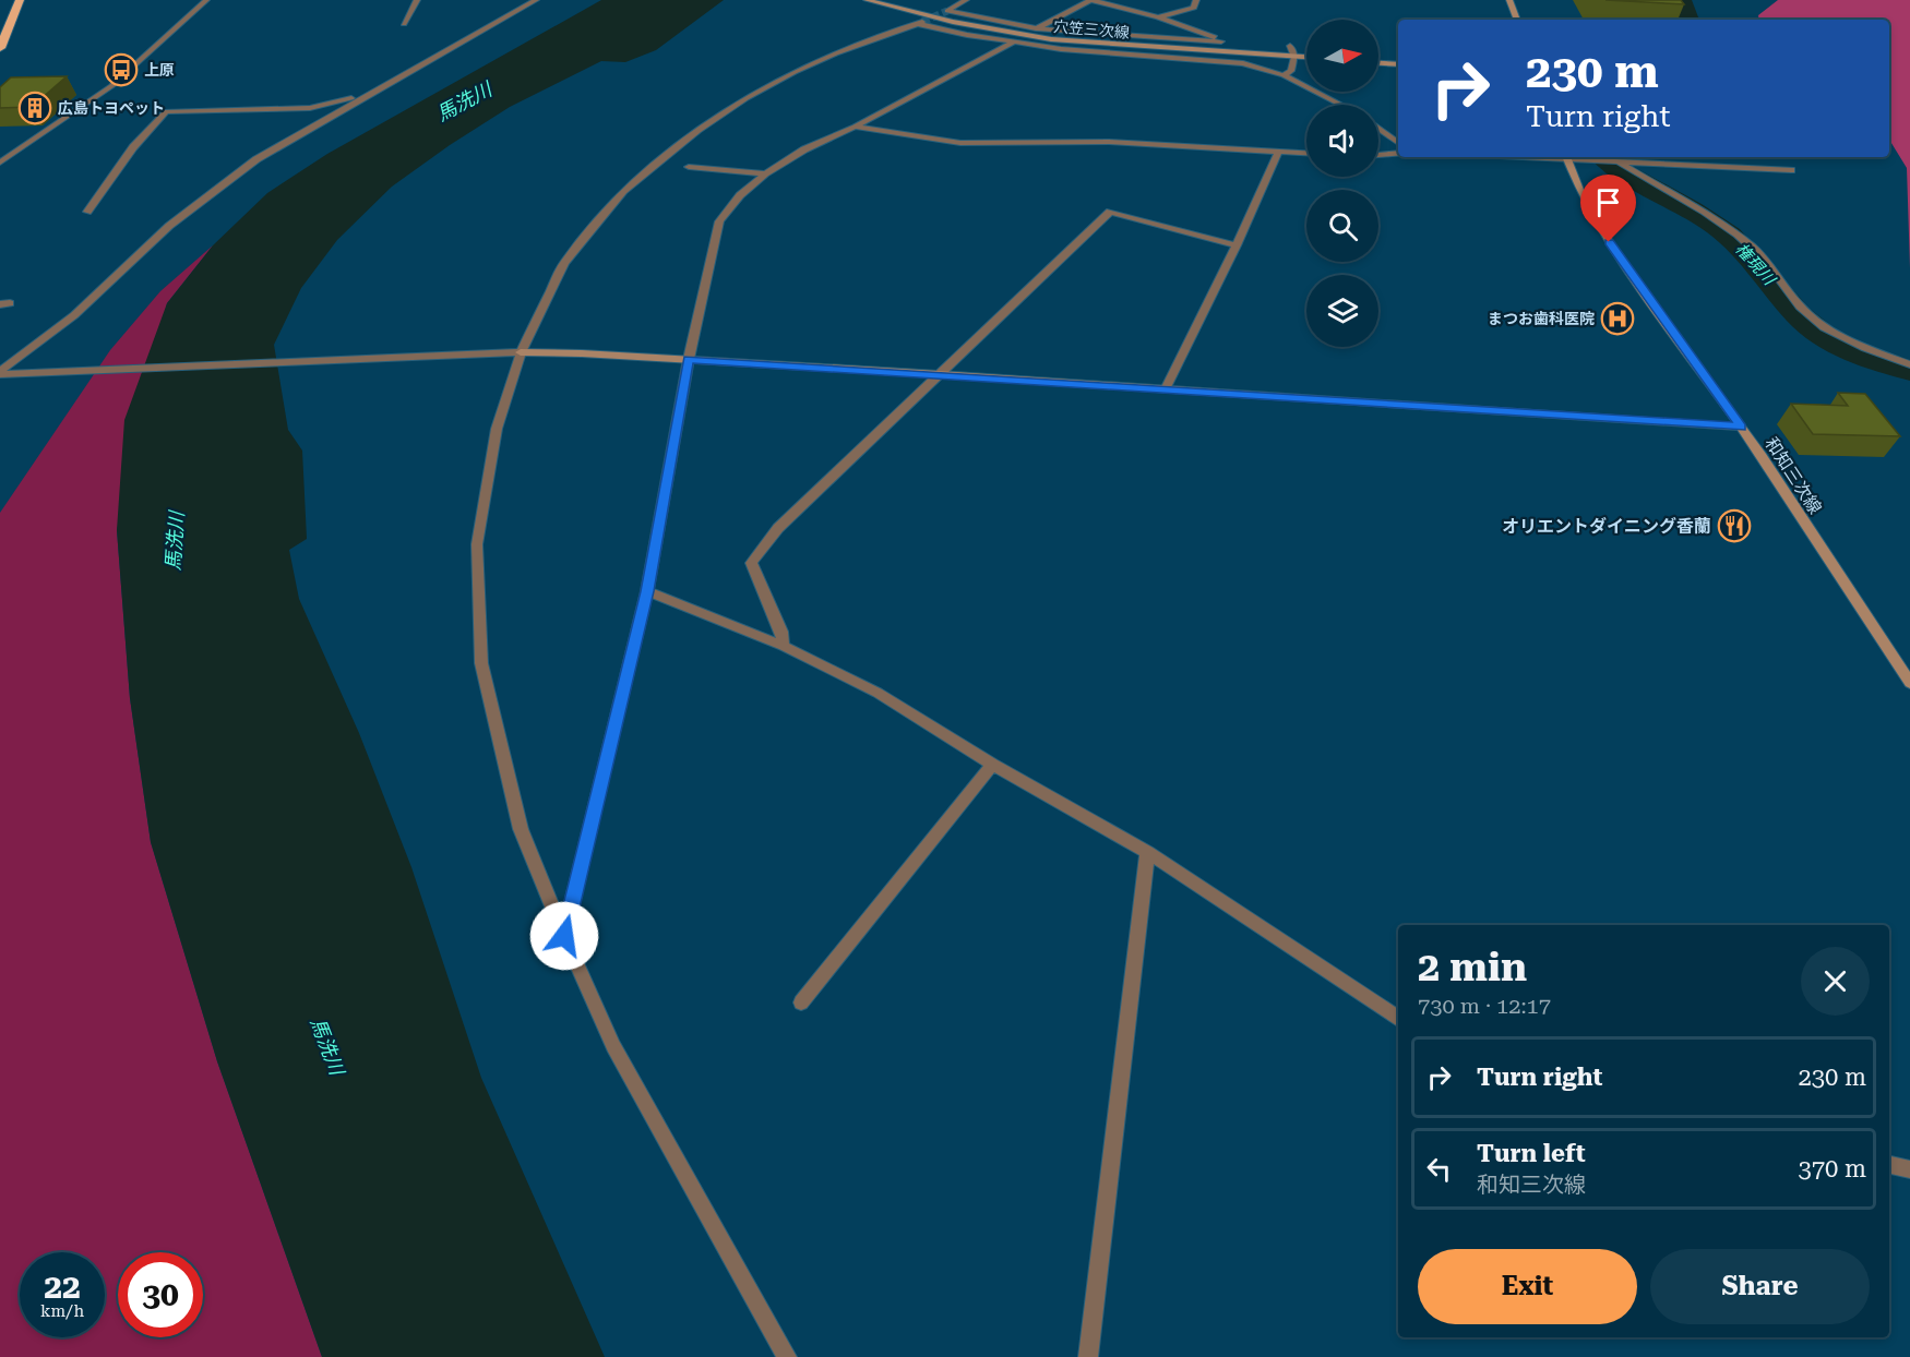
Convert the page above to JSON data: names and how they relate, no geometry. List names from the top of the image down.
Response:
{
  "streets": {
    "main road": ["穴笠三次線", "和知三次線"]
  },
  "water": ["馬洗川", "権現川"],
  "places": {
    "bus stop": ["上原"],
    "building": ["広島トヨペット"],
    "hospital": ["まつお歯科医院"],
    "restaurant": ["オリエントダイニング香蘭"]
  },
  "north": "right",
  "page": {
    "turn": ["230 m", "Turn right"],
    "heading": ["2 min", "730 m · 12:17"],
    "list": [
      {
        "name": "Turn right",
        "value": "230 m"
      },
      {
        "name": "Turn left",
        "note": "和知三次線",
        "value": "370 m"
      }
    ],
    "buttons": ["Exit", "Share"],
    "speed": "22 km/h",
    "limit": "30"
  }
}
